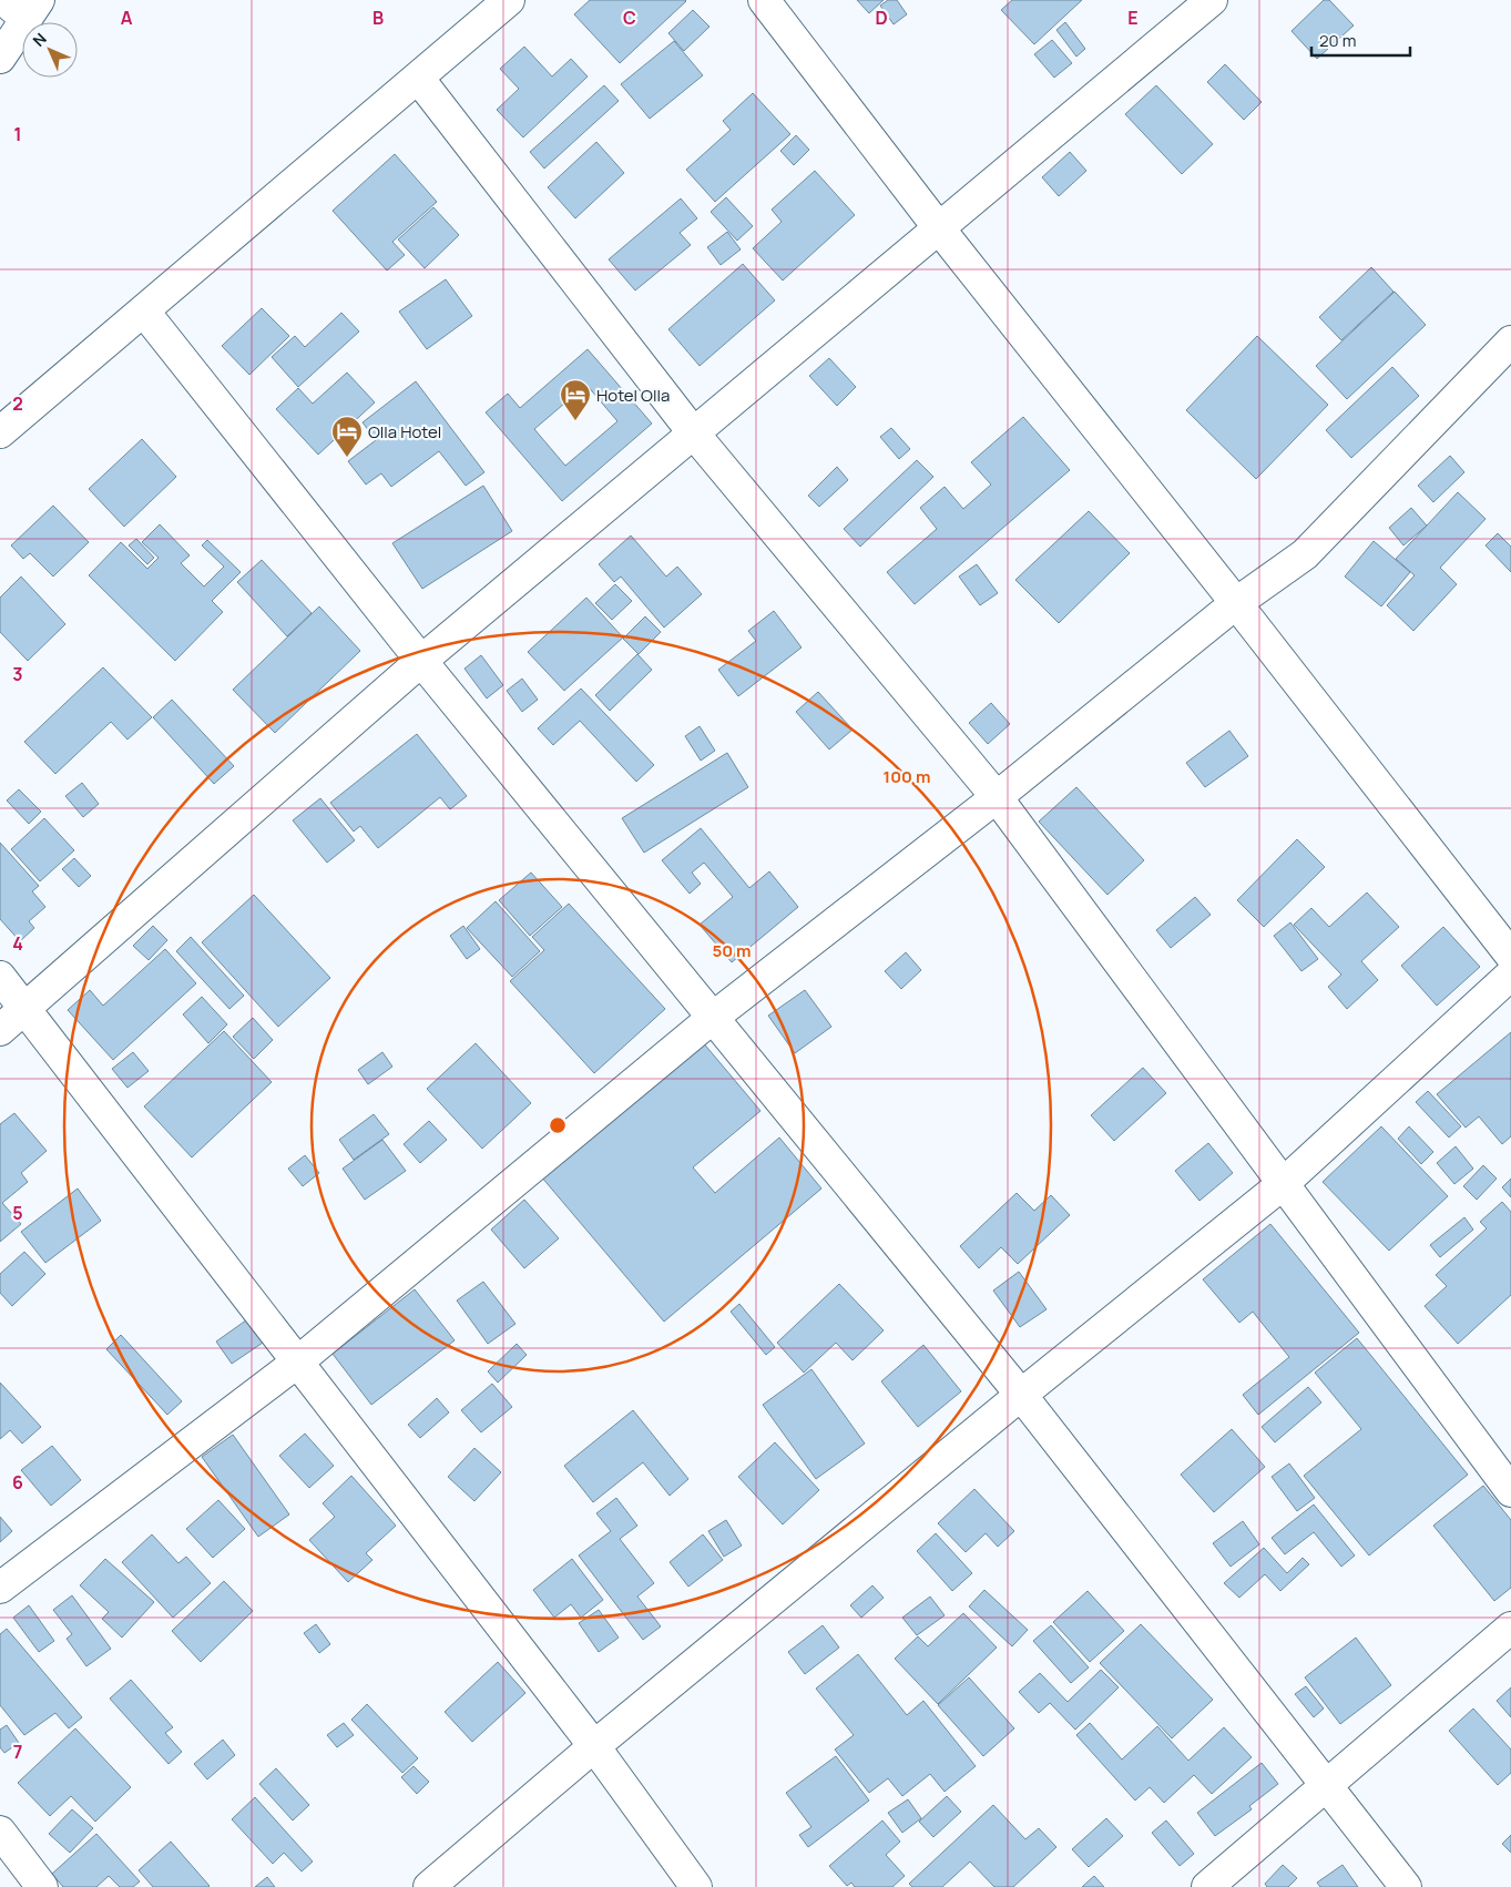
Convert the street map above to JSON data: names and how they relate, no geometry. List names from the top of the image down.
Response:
{
  "places": {
    "hotel": ["Hotel Olla", "Olla Hotel"]
  },
  "scale_bar": "20 m",
  "north": "top left",
  "grid": {
    "columns": [
      "A",
      "B",
      "C",
      "D",
      "E"
    ],
    "rows": [
      "1",
      "2",
      "3",
      "4",
      "5",
      "6",
      "7"
    ]
  },
  "rings": ["100 m", "50 m"]
}
